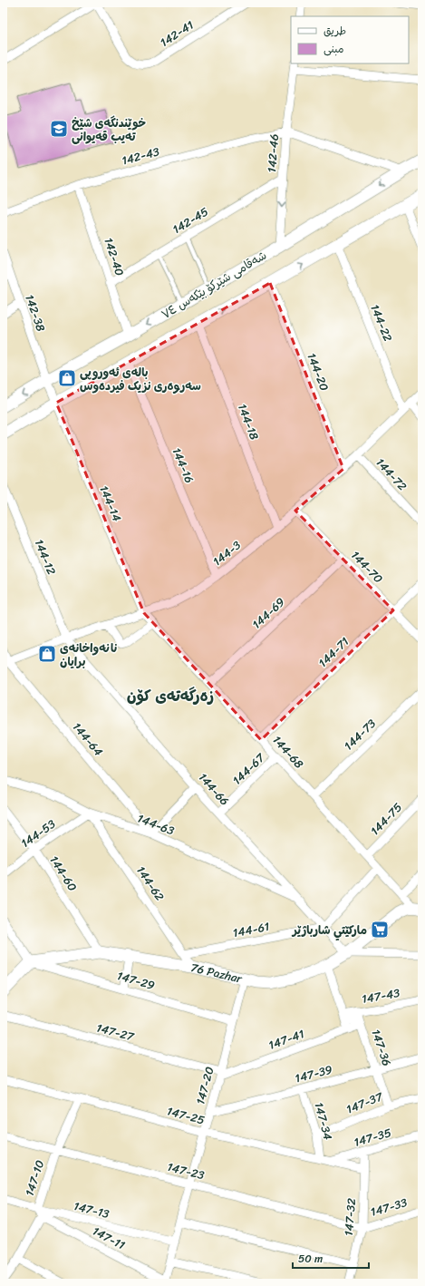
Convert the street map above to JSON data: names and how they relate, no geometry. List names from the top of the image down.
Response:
{
  "streets": {
    "street": [
      "142-41",
      "142-46",
      "142-43",
      "142-45",
      "142-40",
      "شەقامی شێرکۆ بێکەس ٧٤",
      "142-38",
      "144-22",
      "144-20",
      "144-18",
      "144-16",
      "144-72",
      "144-14",
      "144-3",
      "144-12",
      "144-70",
      "144-69",
      "144-71",
      "144-73",
      "144-64",
      "144-68",
      "144-67",
      "144-66",
      "144-75",
      "144-63",
      "144-53",
      "144-60",
      "144-62",
      "144-61",
      "76 Pazhar",
      "147-29",
      "147-43",
      "147-27",
      "147-41",
      "147-36",
      "147-39",
      "147-20",
      "147-37",
      "147-25",
      "147-34",
      "147-35",
      "147-23",
      "147-10",
      "147-33",
      "147-13",
      "147-32",
      "147-11"
    ]
  },
  "crossings": [
    ["142-46", "142-43"],
    ["142-46", "142-45"],
    ["142-46", "شەقامی شێرکۆ بێکەس ٧٤"],
    ["142-43", "142-40"],
    ["142-45", "142-40"],
    ["142-40", "شەقامی شێرکۆ بێکەس ٧٤"],
    ["شەقامی شێرکۆ بێکەس ٧٤", "142-38"],
    ["شەقامی شێرکۆ بێکەس ٧٤", "144-22"],
    ["شەقامی شێرکۆ بێکەس ٧٤", "144-20"],
    ["شەقامی شێرکۆ بێکەس ٧٤", "144-18"],
    ["شەقامی شێرکۆ بێکەس ٧٤", "144-16"],
    ["شەقامی شێرکۆ بێکەس ٧٤", "144-14"],
    ["142-38", "144-14"],
    ["144-22", "144-3"],
    ["144-20", "144-3"],
    ["144-18", "144-3"],
    ["144-16", "144-3"],
    ["144-72", "144-3"],
    ["144-14", "144-3"],
    ["144-14", "144-68"],
    ["144-3", "144-12"],
    ["144-3", "144-70"],
    ["144-3", "144-64"],
    ["144-3", "144-68"],
    ["144-3", "144-66"],
    ["144-12", "144-66"],
    ["144-70", "144-69"],
    ["144-70", "144-71"],
    ["144-69", "144-68"],
    ["144-71", "144-68"],
    ["144-73", "144-68"],
    ["144-64", "144-63"],
    ["144-68", "144-67"],
    ["144-68", "144-75"],
    ["144-68", "76 Pazhar"],
    ["144-67", "144-66"],
    ["144-66", "144-63"],
    ["144-66", "144-61"],
    ["144-66", "76 Pazhar"],
    ["144-63", "144-53"],
    ["144-63", "144-62"],
    ["144-53", "144-60"],
    ["144-53", "144-62"],
    ["144-60", "76 Pazhar"],
    ["144-62", "144-61"],
    ["144-62", "76 Pazhar"],
    ["76 Pazhar", "147-29"],
    ["76 Pazhar", "147-20"],
    ["147-29", "147-20"],
    ["147-43", "147-36"],
    ["147-27", "147-41"],
    ["147-27", "147-20"],
    ["147-41", "147-36"],
    ["147-41", "147-20"],
    ["147-36", "147-39"],
    ["147-36", "147-37"],
    ["147-39", "147-20"],
    ["147-39", "147-34"],
    ["147-20", "147-25"],
    ["147-20", "147-23"],
    ["147-20", "147-13"],
    ["147-20", "147-11"],
    ["147-37", "147-34"],
    ["147-25", "147-34"],
    ["147-25", "147-35"],
    ["147-25", "147-10"],
    ["147-25", "147-32"],
    ["147-35", "147-32"],
    ["147-23", "147-10"],
    ["147-23", "147-33"],
    ["147-23", "147-32"],
    ["147-10", "147-13"],
    ["147-10", "147-11"],
    ["147-33", "147-32"],
    ["147-13", "147-11"]
  ],
  "one_way": ["142-46"],
  "districts": ["زەرگەتەی کۆن"],
  "places": {
    "school or university": ["خوێندنگەی شێخ تەیب قەیوانی"],
    "shop": ["بالەی ئەوروپی سەروەری نزیک فیردەوس", "نانەواخانەی برایان"],
    "supermarket": ["مارکێتي شارباژێر"]
  },
  "legend": ["طريق", "مبنى"],
  "scale_bar": "50 m"
}
